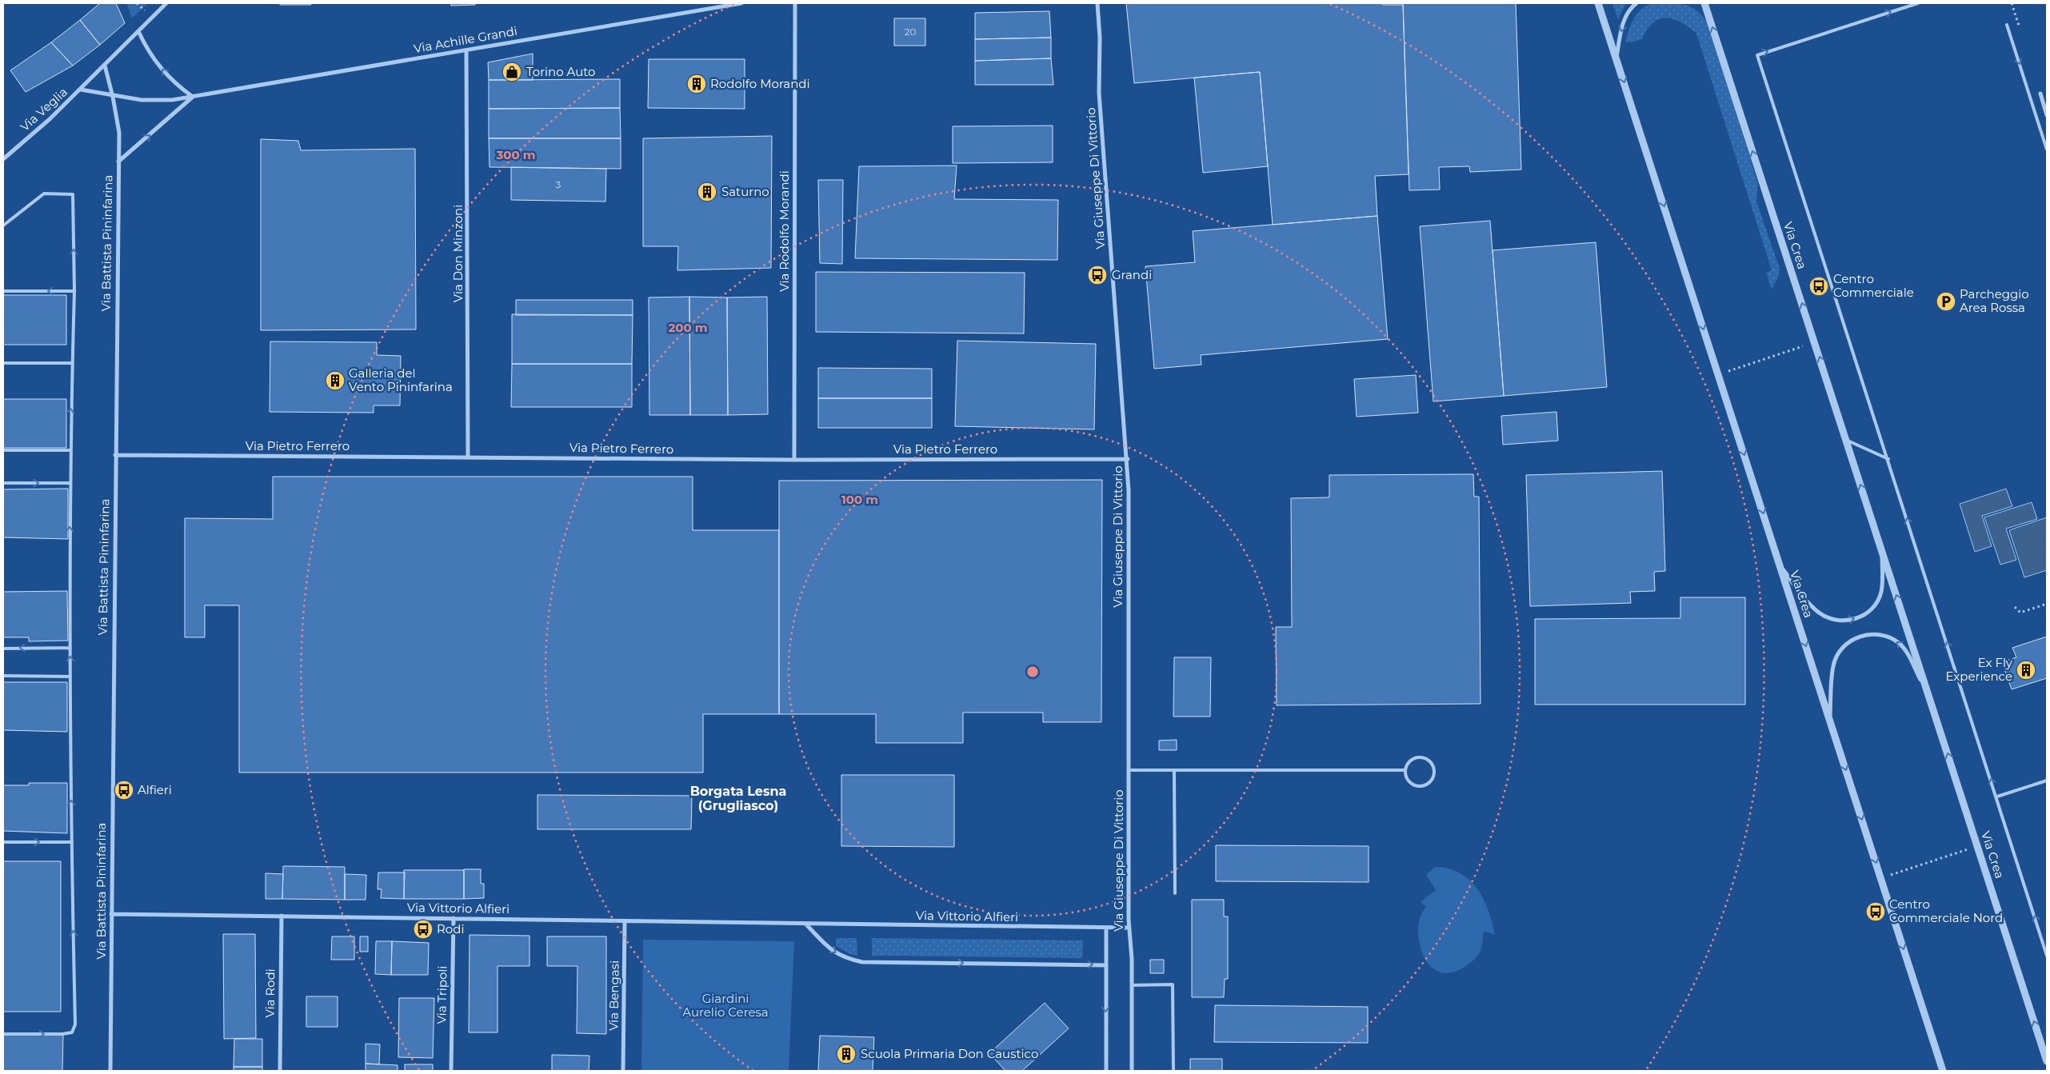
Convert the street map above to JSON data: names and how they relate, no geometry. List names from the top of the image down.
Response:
{
  "streets": {
    "street": [
      "Via Achille Grandi",
      "Via Veglia",
      "Via Giuseppe Di Vittorio",
      "Via Rodolfo Morandi",
      "Via Battista Pininfarina",
      "Via Crea",
      "Via Don Minzoni",
      "Via Pietro Ferrero",
      "Via Vittorio Alfieri",
      "Via Rodi",
      "Via Tripoli",
      "Via Bengasi"
    ]
  },
  "crossings": [
    ["Via Achille Grandi", "Via Veglia"],
    ["Via Achille Grandi", "Via Battista Pininfarina"],
    ["Via Achille Grandi", "Via Don Minzoni"],
    ["Via Veglia", "Via Battista Pininfarina"],
    ["Via Giuseppe Di Vittorio", "Via Pietro Ferrero"],
    ["Via Giuseppe Di Vittorio", "Via Vittorio Alfieri"],
    ["Via Rodolfo Morandi", "Via Pietro Ferrero"],
    ["Via Battista Pininfarina", "Via Pietro Ferrero"],
    ["Via Battista Pininfarina", "Via Vittorio Alfieri"],
    ["Via Don Minzoni", "Via Pietro Ferrero"],
    ["Via Vittorio Alfieri", "Via Rodi"],
    ["Via Vittorio Alfieri", "Via Tripoli"],
    ["Via Vittorio Alfieri", "Via Bengasi"]
  ],
  "districts": ["Borgata Lesna (Grugliasco)"],
  "parks": ["Giardini Aurelio Ceresa"],
  "places": {
    "shop": ["Torino Auto"],
    "building": [
      "Rodolfo Morandi",
      "Saturno",
      "Galleria del Vento Pininfarina",
      "Ex Fly Experience",
      "Scuola Primaria Don Caustico"
    ],
    "bus stop": [
      "Grandi",
      "Centro Commerciale",
      "Alfieri",
      "Centro Commerciale Nord",
      "Rodi"
    ],
    "parking": ["Parcheggio Area Rossa"]
  },
  "house_numbers": ["20", "3"],
  "rings": ["300 m", "200 m", "100 m"]
}
